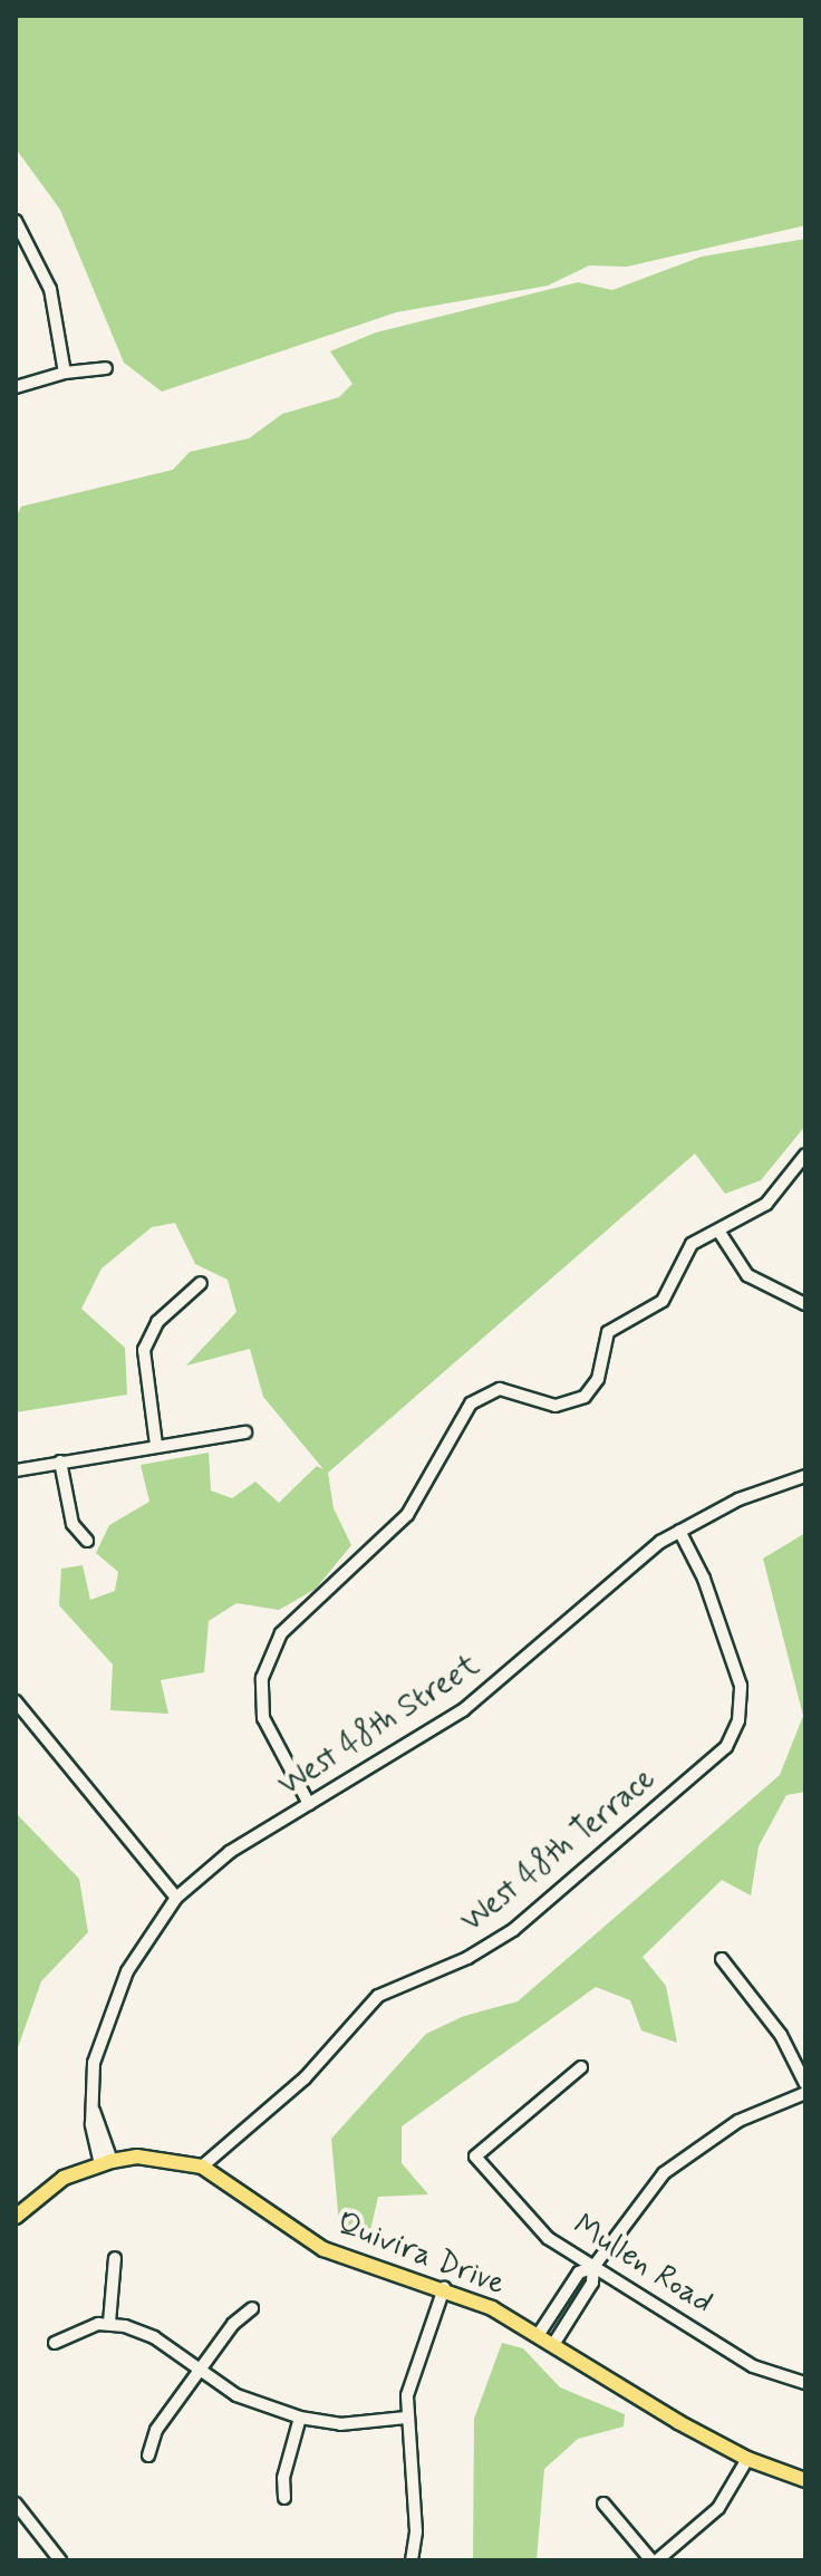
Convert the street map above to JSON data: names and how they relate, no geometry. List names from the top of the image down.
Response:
{
  "streets": {
    "main road": ["Quivira Drive"],
    "street": ["West 48th Street", "West 48th Terrace", "Mullen Road"]
  },
  "crossings": [
    ["West 48th Street", "West 48th Terrace"],
    ["West 48th Street", "Quivira Drive"],
    ["West 48th Terrace", "Quivira Drive"]
  ]
}
